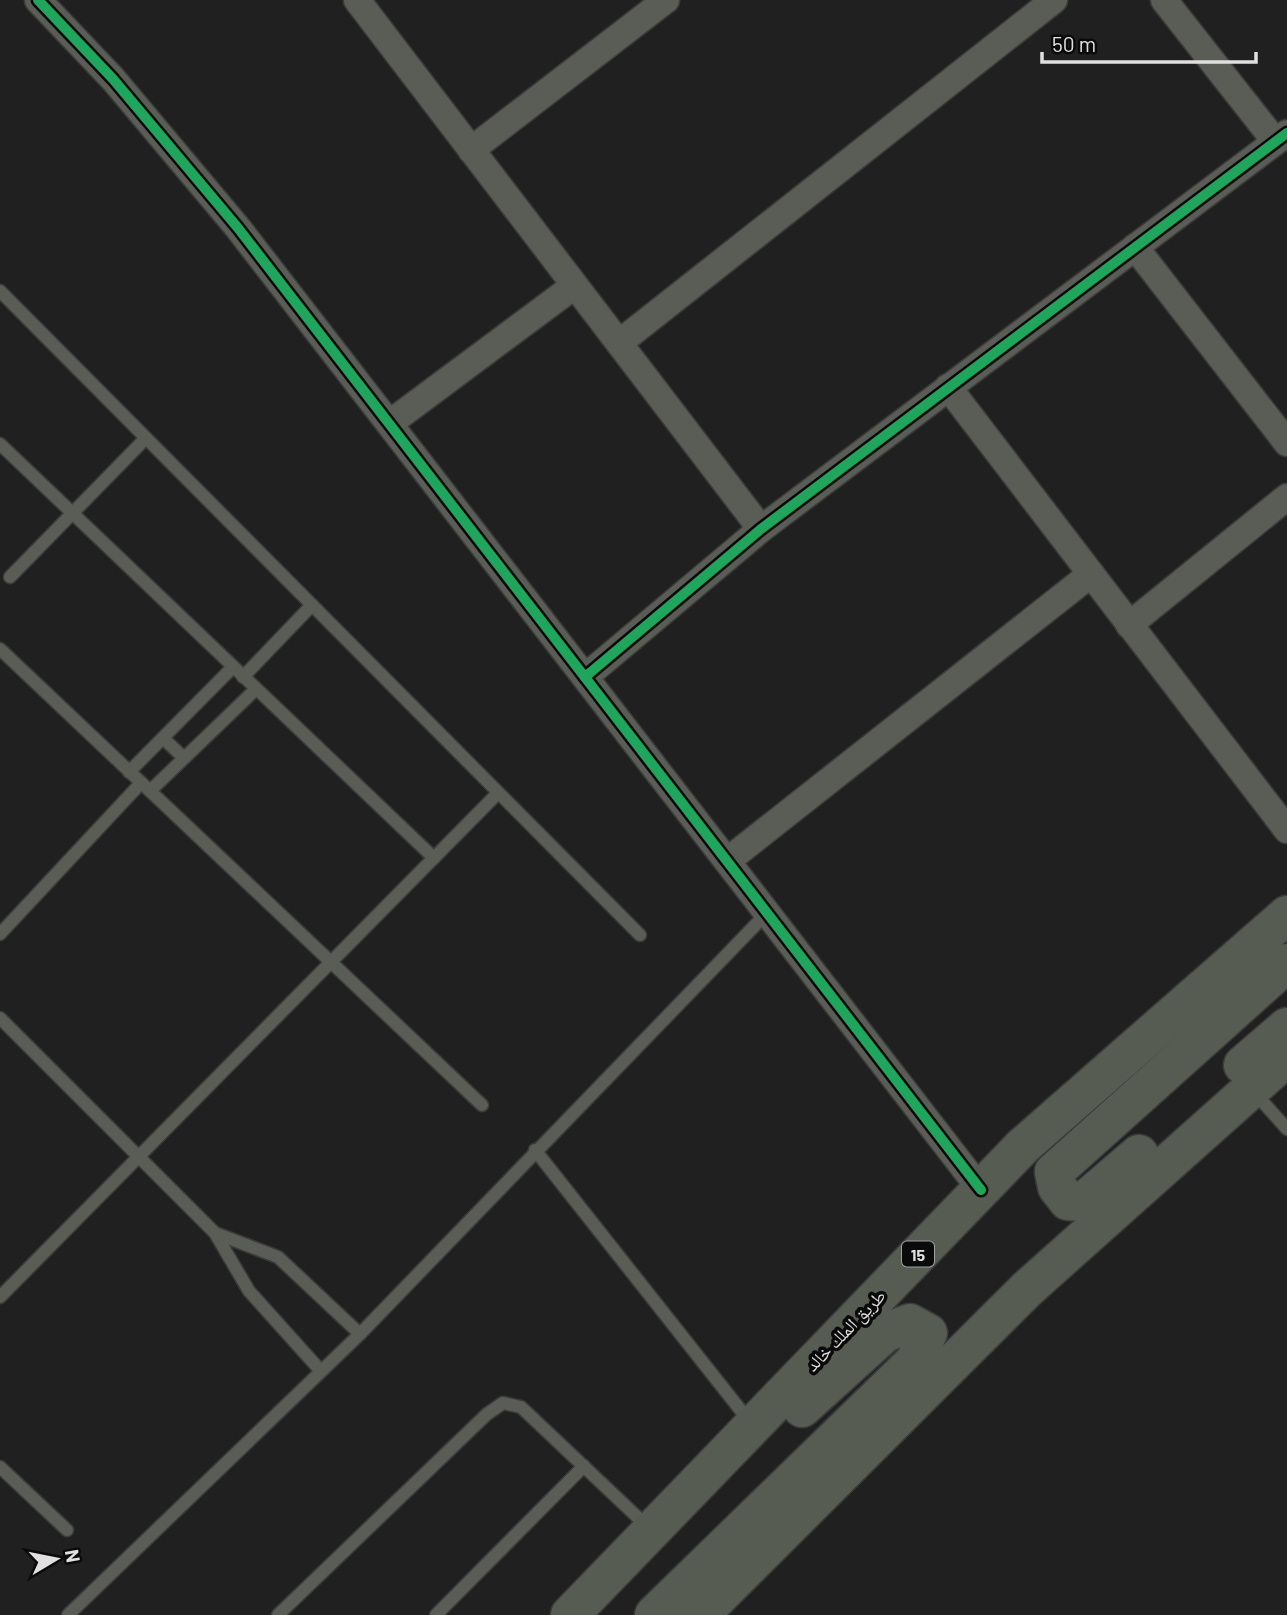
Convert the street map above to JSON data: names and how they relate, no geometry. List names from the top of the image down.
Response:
{
  "streets": {
    "highway": ["15", "طريق الملك خالد"]
  },
  "scale_bar": "50 m",
  "north": "right"
}
